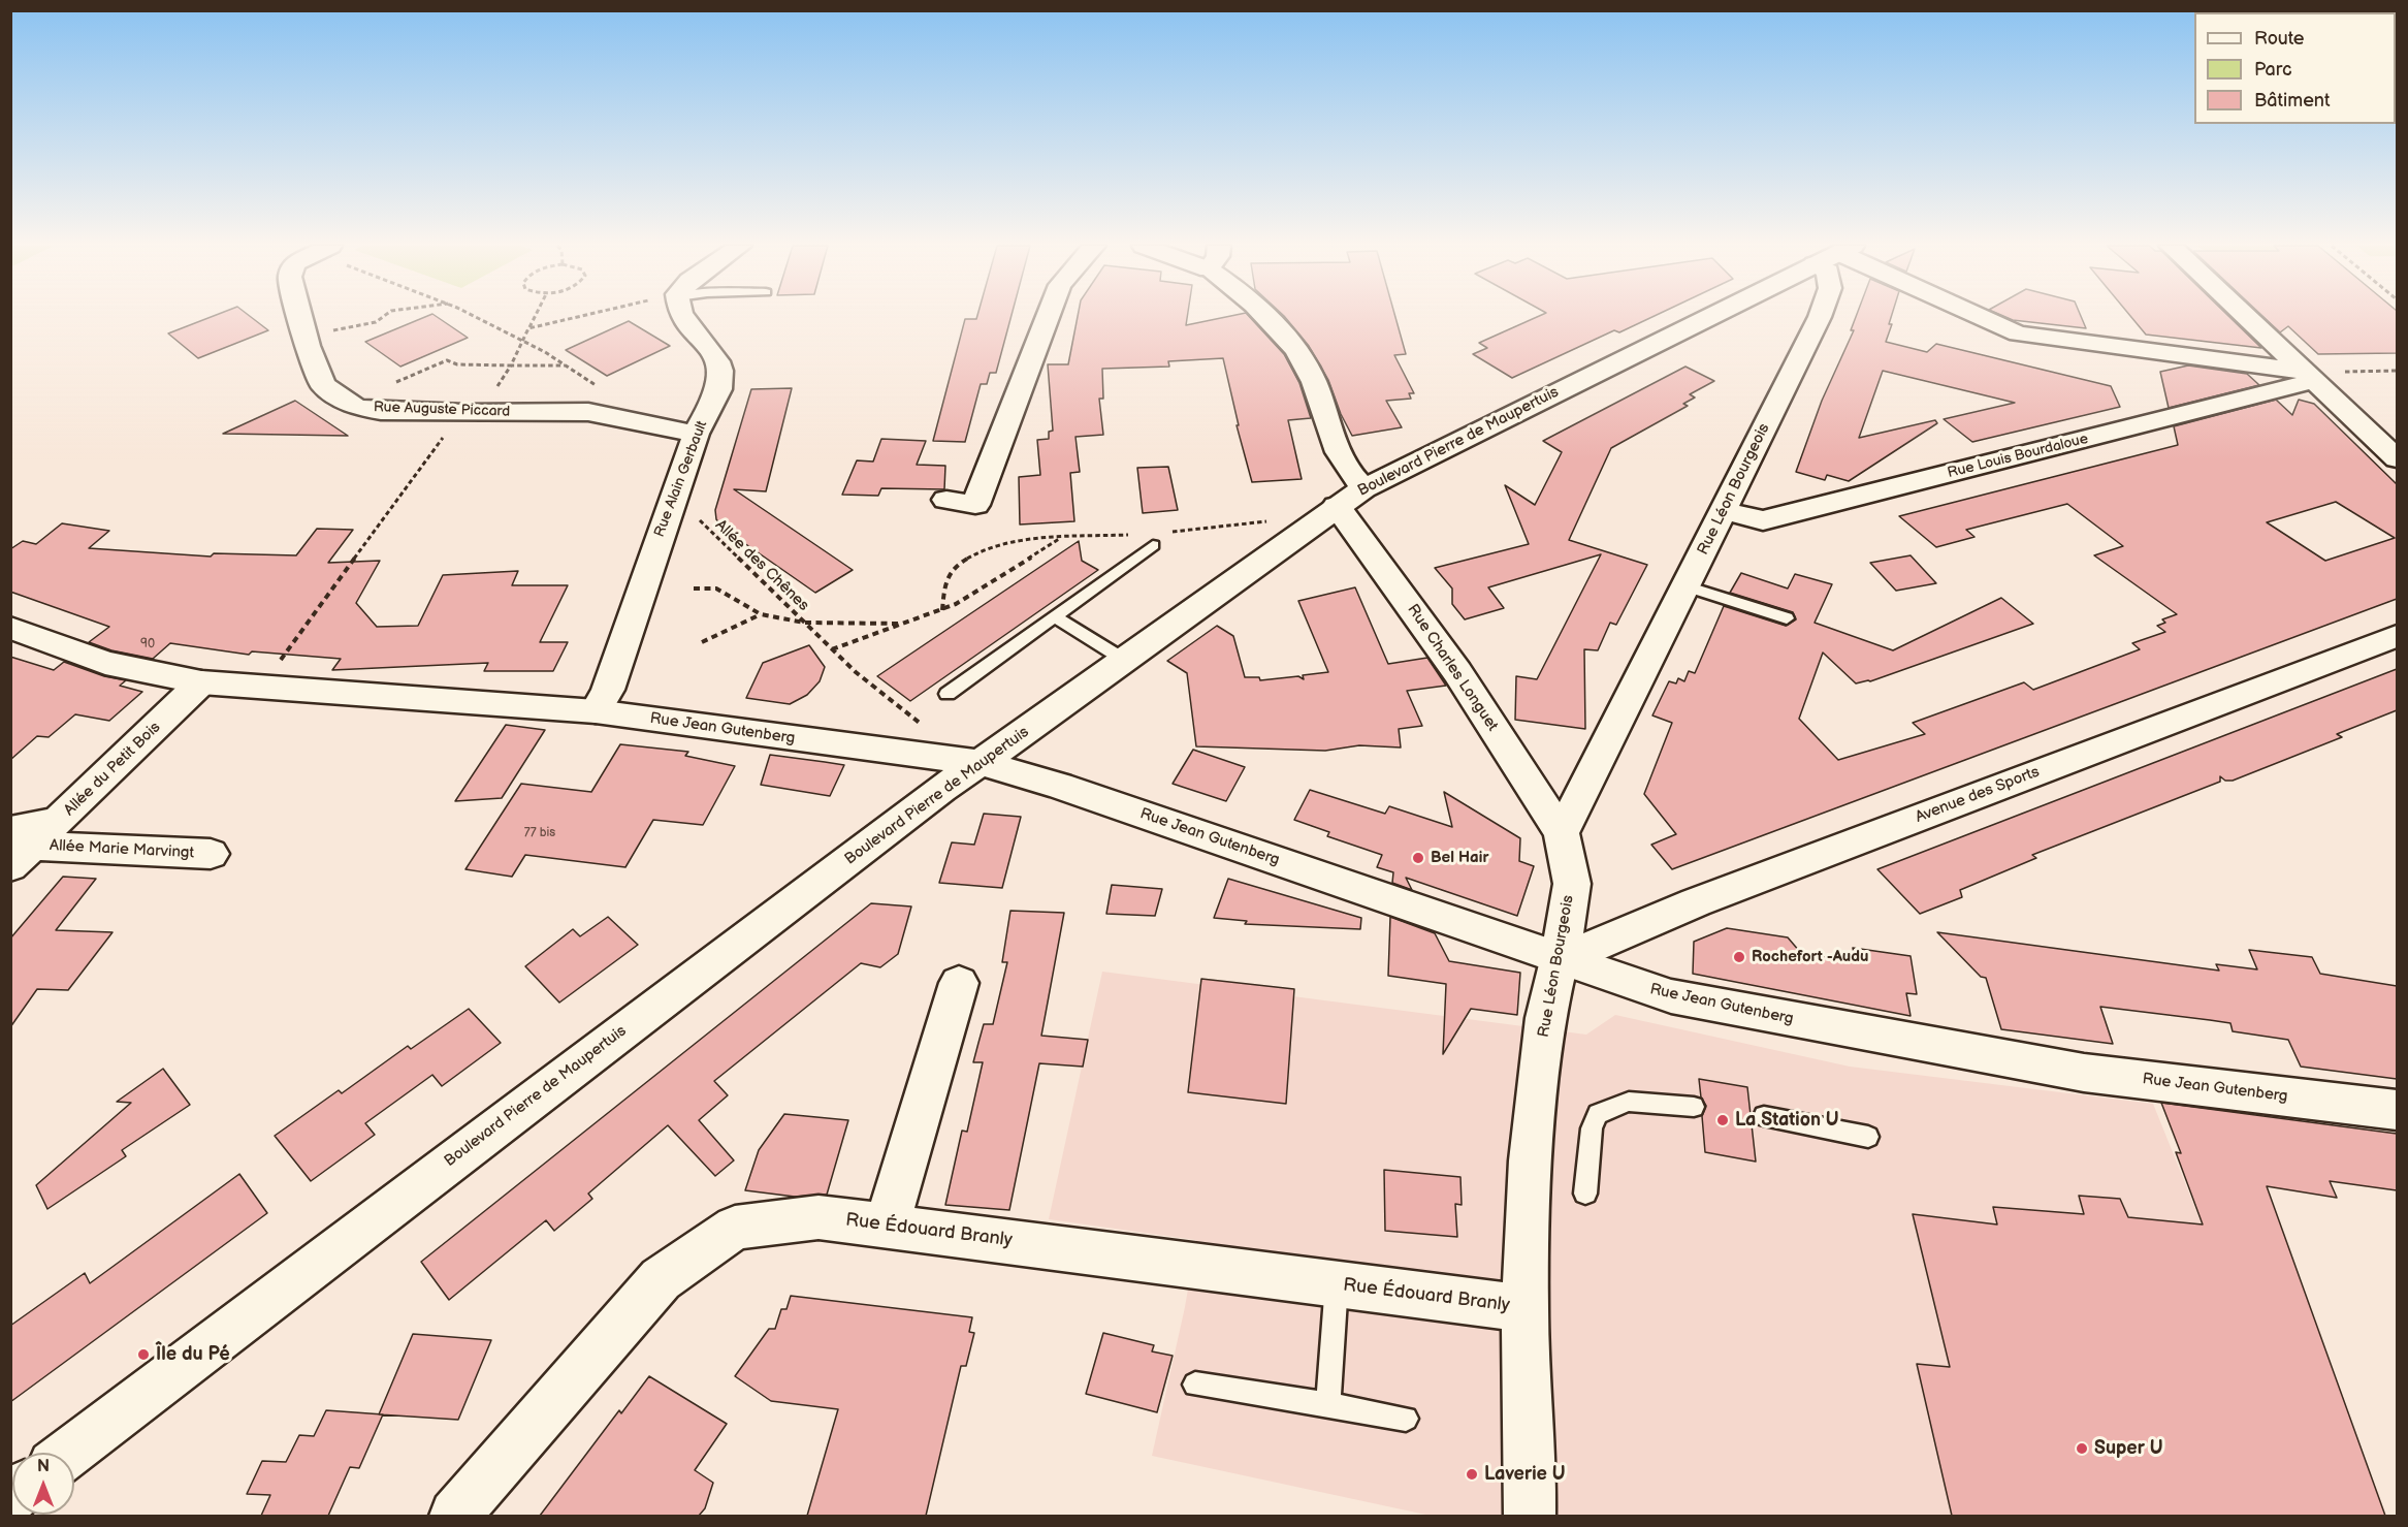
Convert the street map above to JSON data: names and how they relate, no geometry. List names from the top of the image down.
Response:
{
  "streets": {
    "street": [
      "Rue Auguste Piccard",
      "Boulevard Pierre de Maupertuis",
      "Rue Louis Bourdaloue",
      "Rue Alain Gerbault",
      "Rue Léon Bourgeois",
      "Rue Charles Longuet",
      "Rue Jean Gutenberg",
      "Allée du Petit Bois",
      "Avenue des Sports",
      "Allée Marie Marvingt",
      "Rue Édouard Branly"
    ],
    "path": ["Allée des Chênes"]
  },
  "crossings": [
    ["Rue Auguste Piccard", "Rue Alain Gerbault"],
    ["Boulevard Pierre de Maupertuis", "Rue Charles Longuet"],
    ["Boulevard Pierre de Maupertuis", "Rue Jean Gutenberg"],
    ["Rue Louis Bourdaloue", "Rue Léon Bourgeois"],
    ["Rue Alain Gerbault", "Rue Jean Gutenberg"],
    ["Rue Léon Bourgeois", "Rue Charles Longuet"],
    ["Rue Léon Bourgeois", "Rue Jean Gutenberg"],
    ["Rue Léon Bourgeois", "Avenue des Sports"],
    ["Rue Léon Bourgeois", "Rue Édouard Branly"],
    ["Allée des Chênes", "Rue Jean Gutenberg"],
    ["Rue Jean Gutenberg", "Allée du Petit Bois"],
    ["Rue Jean Gutenberg", "Avenue des Sports"],
    ["Allée du Petit Bois", "Allée Marie Marvingt"]
  ],
  "places": [
    "Bel Hair",
    "Rochefort -Audu",
    "La Station U",
    "Île du Pé",
    "Super U",
    "Laverie U"
  ],
  "house_numbers": ["90", "77 bis"],
  "legend": ["Route", "Parc", "Bâtiment"],
  "north": "top"
}
